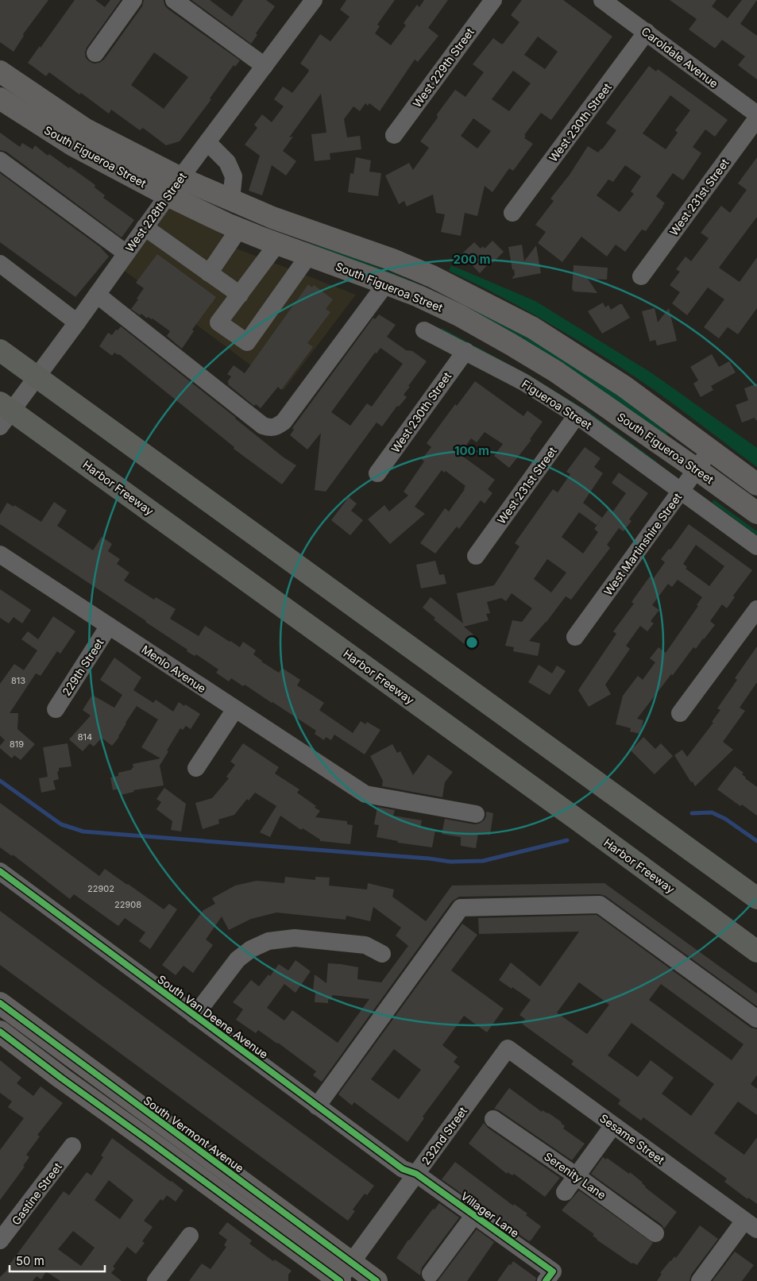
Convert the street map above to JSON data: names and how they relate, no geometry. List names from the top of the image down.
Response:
{
  "streets": {
    "highway": ["Harbor Freeway"],
    "main road": ["South Figueroa Street", "South Vermont Avenue"],
    "street": [
      "Caroldale Avenue",
      "West 229th Street",
      "West 230th Street",
      "West 231st Street",
      "West 228th Street",
      "Figueroa Street",
      "West Martinshire Street",
      "229th Street",
      "Menlo Avenue",
      "South Van Deene Avenue",
      "232nd Street",
      "Sesame Street",
      "Serenity Lane",
      "Gastine Street",
      "Villager Lane"
    ]
  },
  "crossings": [
    ["Caroldale Avenue", "West 230th Street"],
    ["West 230th Street", "Figueroa Street"],
    ["South Figueroa Street", "West 228th Street"],
    ["South Figueroa Street", "West Martinshire Street"],
    ["West 231st Street", "Figueroa Street"],
    ["Figueroa Street", "West Martinshire Street"],
    ["229th Street", "Menlo Avenue"],
    ["South Van Deene Avenue", "232nd Street"],
    ["South Van Deene Avenue", "Villager Lane"],
    ["South Vermont Avenue", "232nd Street"],
    ["232nd Street", "Sesame Street"],
    ["232nd Street", "Villager Lane"]
  ],
  "house_numbers": [
    "813",
    "814",
    "819",
    "22902",
    "22908"
  ],
  "scale_bar": "50 m",
  "rings": ["200 m", "100 m"]
}
